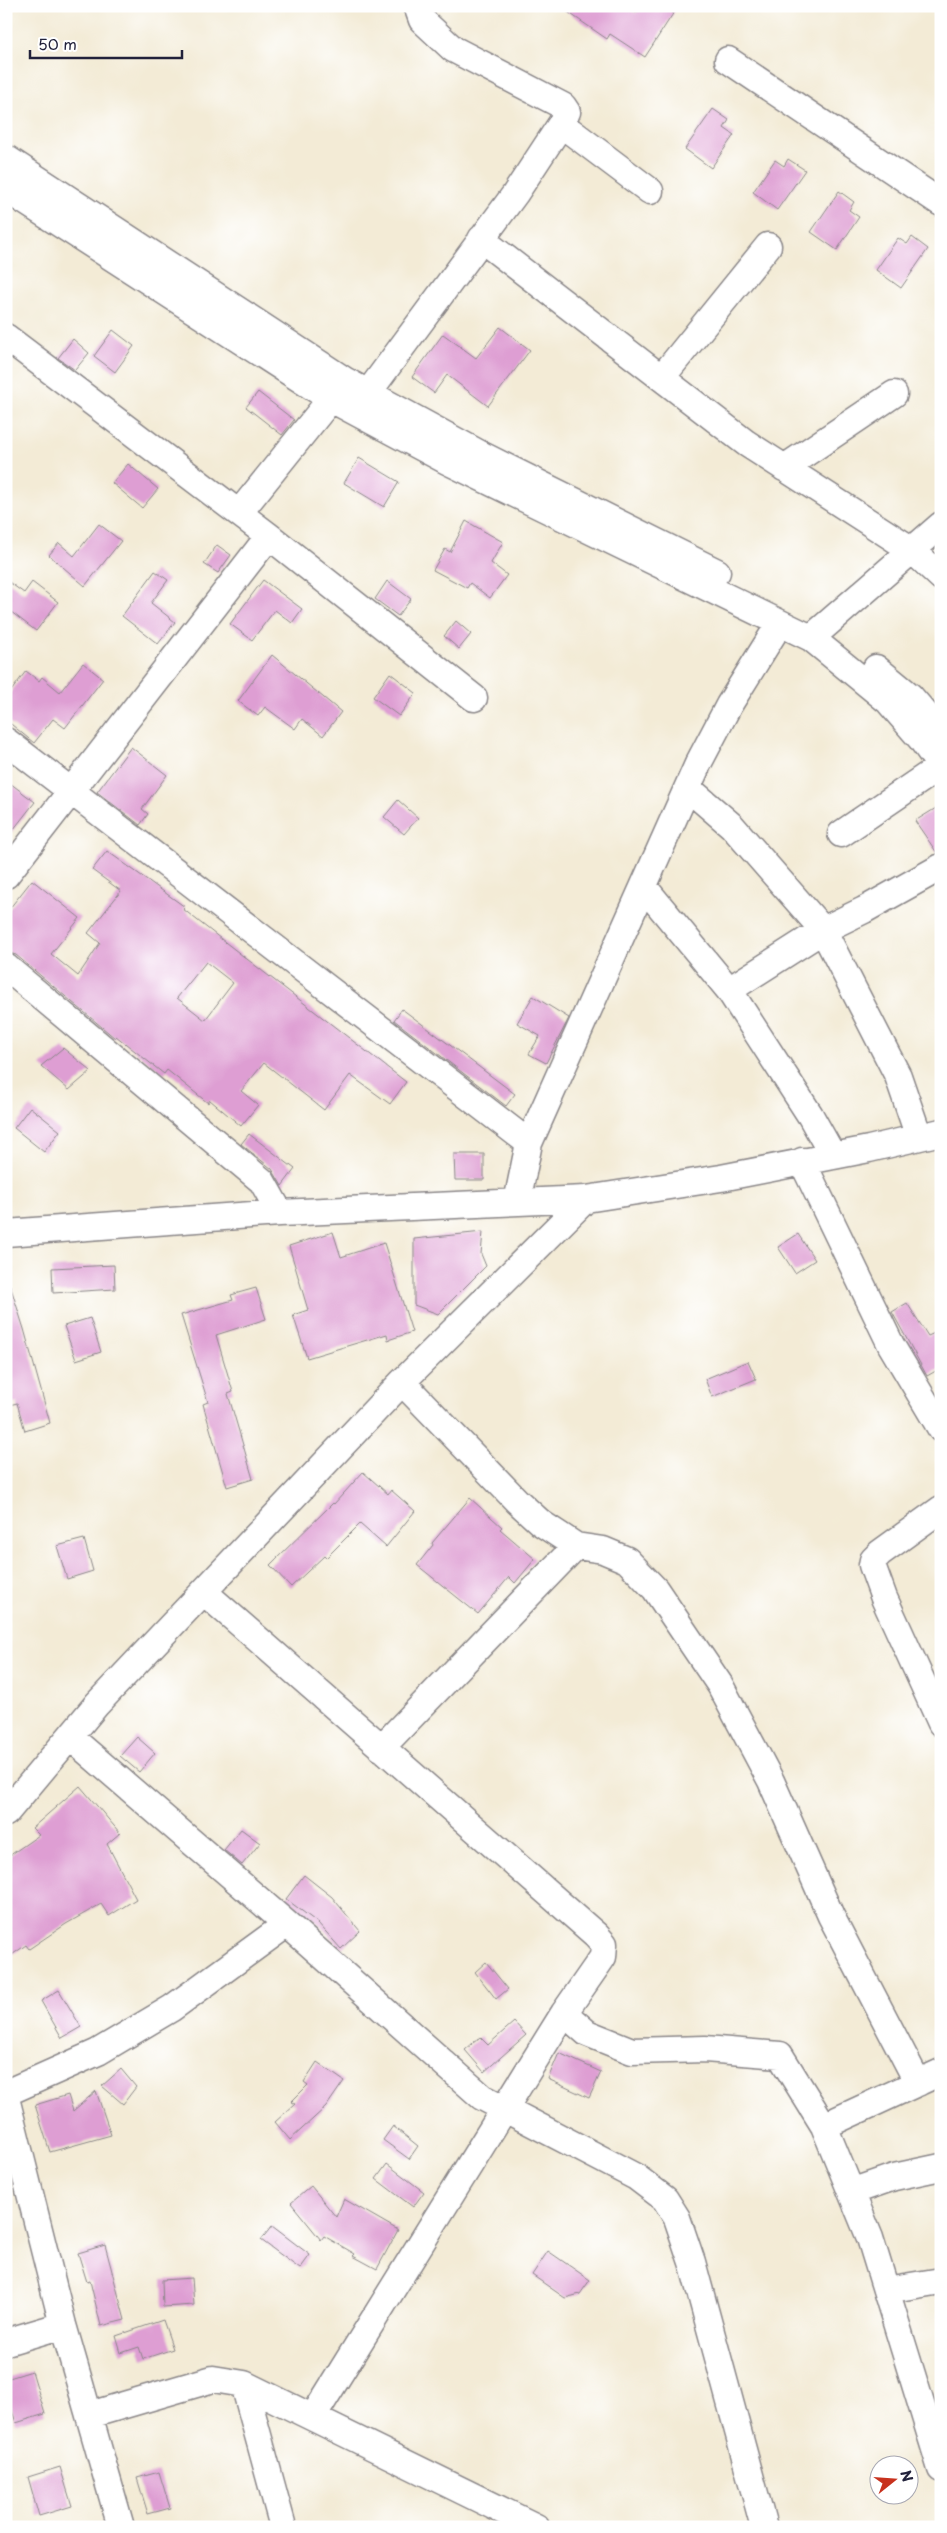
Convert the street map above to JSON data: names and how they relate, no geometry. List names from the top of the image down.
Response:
{
  "scale_bar": "50 m",
  "north": "right"
}
